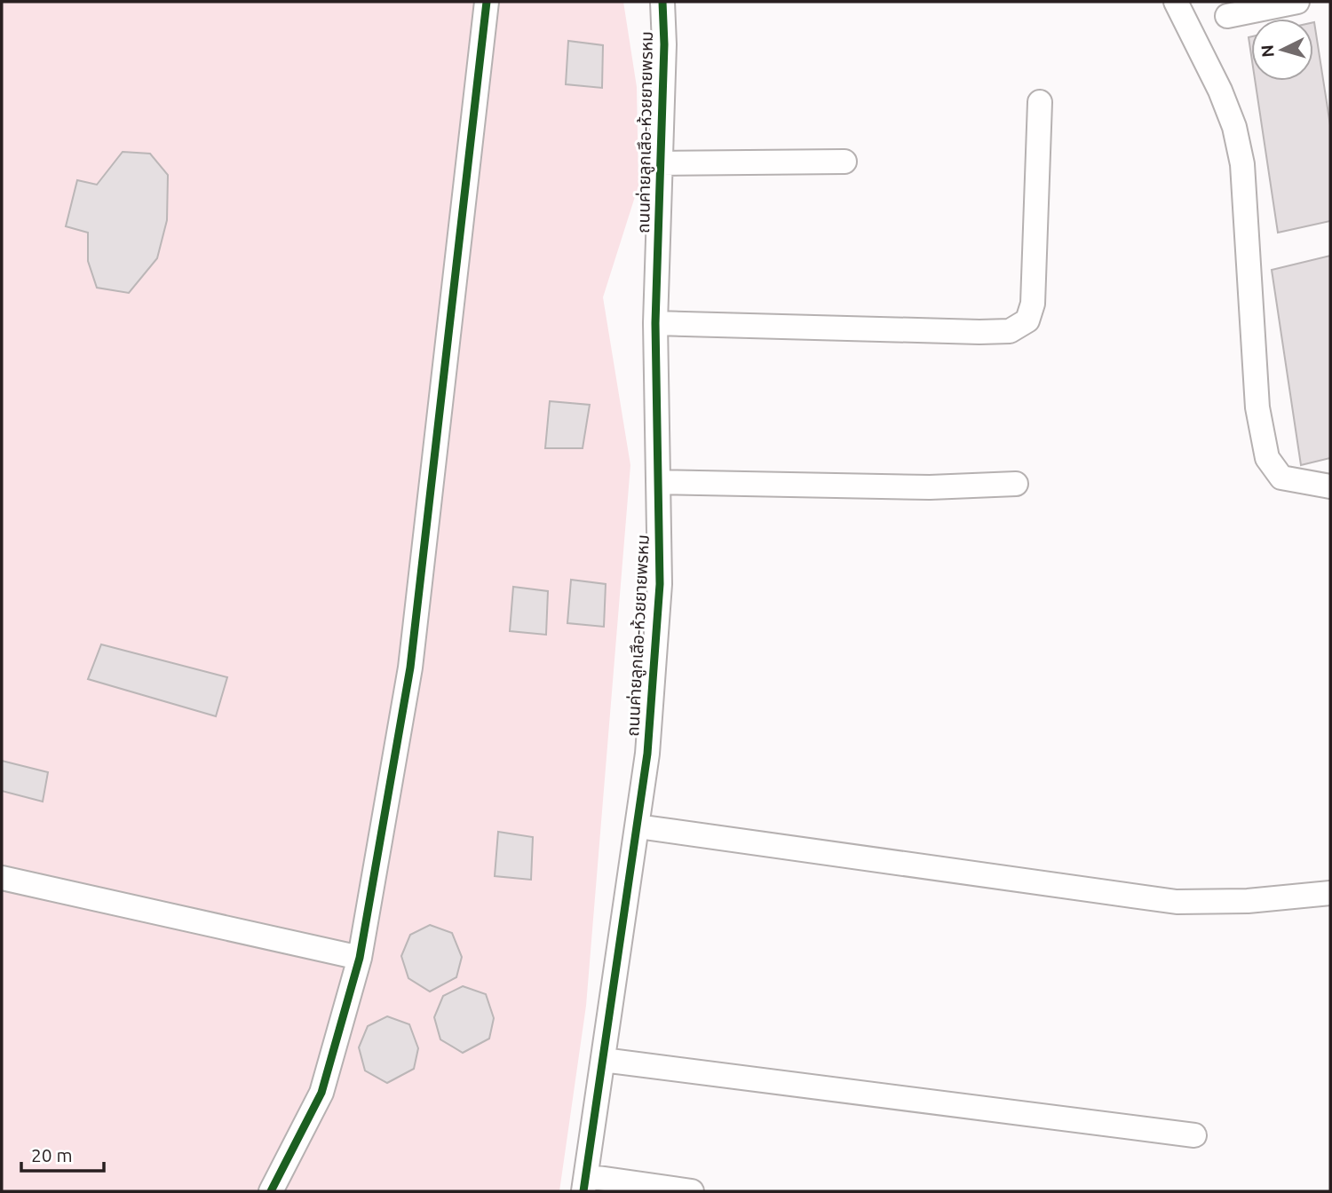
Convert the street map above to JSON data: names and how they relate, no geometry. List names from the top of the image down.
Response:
{
  "streets": {
    "street": ["ถนนค่ายลูกเสึอ-ห้วยยายพรหม"]
  },
  "scale_bar": "20 m",
  "north": "left"
}
